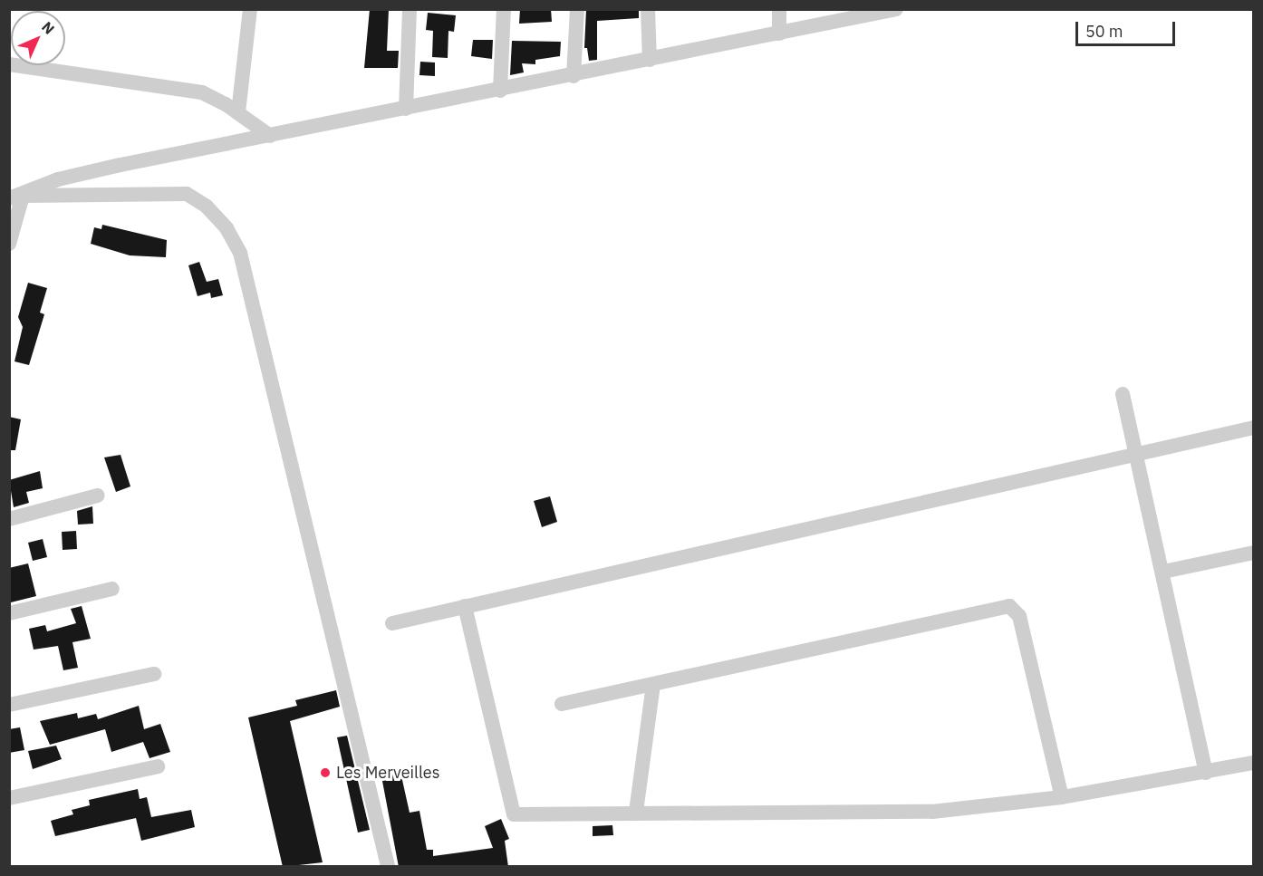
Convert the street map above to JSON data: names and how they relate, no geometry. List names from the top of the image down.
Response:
{
  "places": ["Les Merveilles"],
  "scale_bar": "50 m",
  "north": "top right"
}
